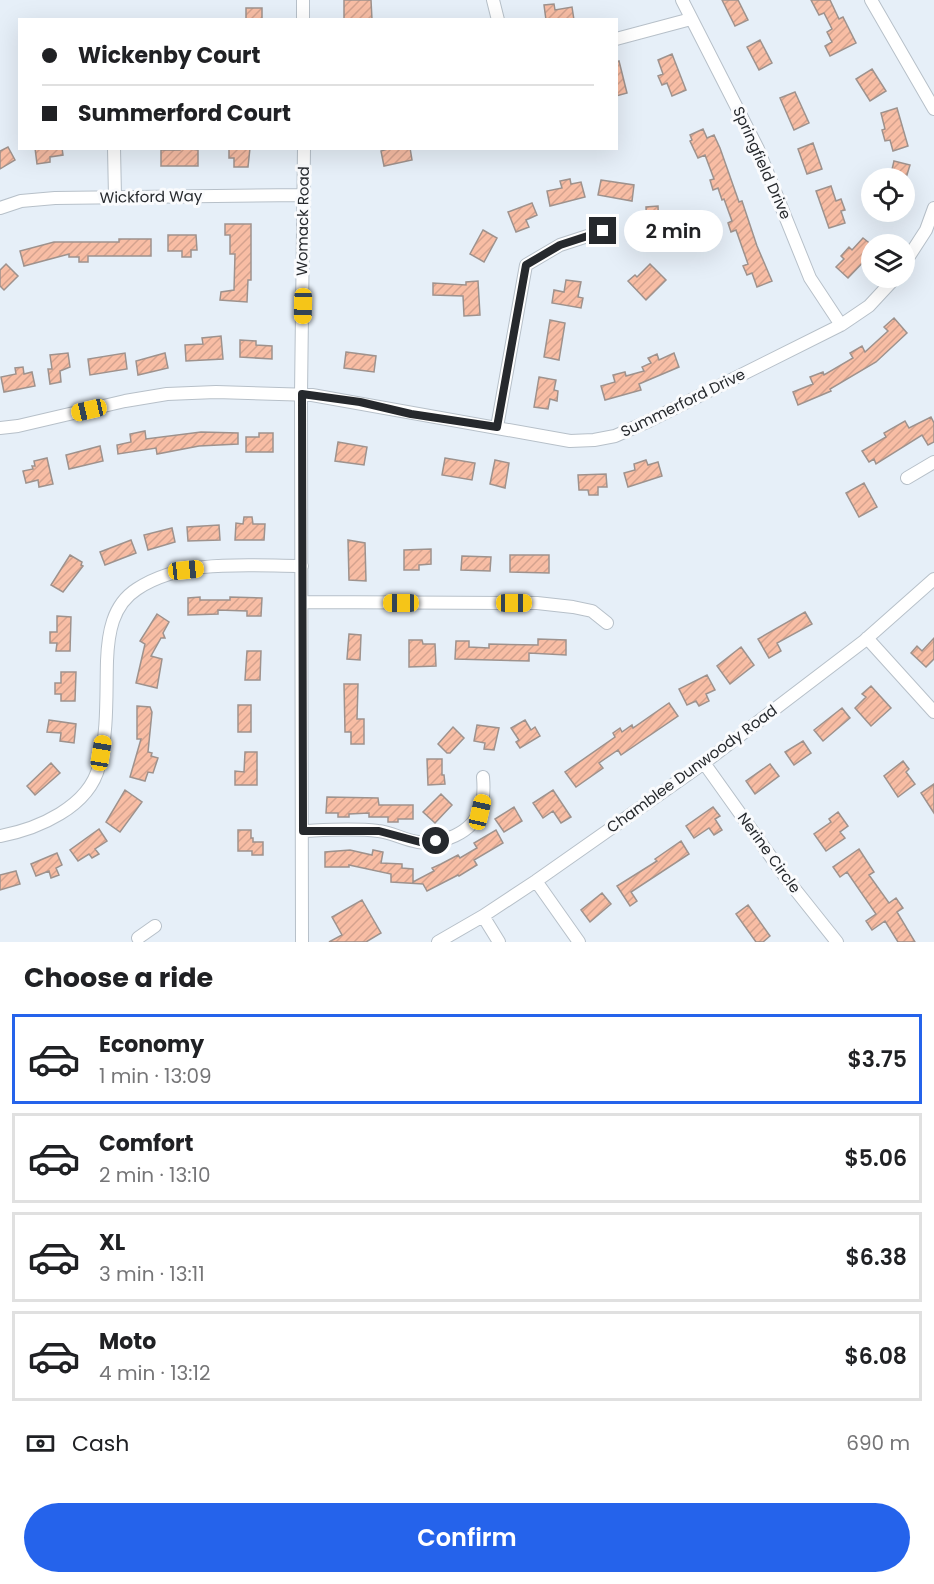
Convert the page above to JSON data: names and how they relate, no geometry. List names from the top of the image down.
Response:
{
  "streets": {
    "street": [
      "Springfield Drive",
      "Wickford Way",
      "Womack Road",
      "Summerford Drive",
      "Chamblee Dunwoody Road",
      "Nerine Circle"
    ]
  },
  "crossings": [
    ["Springfield Drive", "Summerford Drive"],
    ["Wickford Way", "Womack Road"],
    ["Womack Road", "Summerford Drive"],
    ["Chamblee Dunwoody Road", "Nerine Circle"]
  ],
  "page": {
    "banner": ["Wickenby Court", "Summerford Court"],
    "bubble": "2 min",
    "heading": "Choose a ride",
    "list": [
      {
        "name": "Economy",
        "note": "1 min · 13:09",
        "value": "$3.75"
      },
      {
        "name": "Comfort",
        "note": "2 min · 13:10",
        "value": "$5.06"
      },
      {
        "name": "XL",
        "note": "3 min · 13:11",
        "value": "$6.38"
      },
      {
        "name": "Moto",
        "note": "4 min · 13:12",
        "value": "$6.08"
      }
    ],
    "pay": ["Cash", "690 m"],
    "buttons": "Confirm"
  }
}
